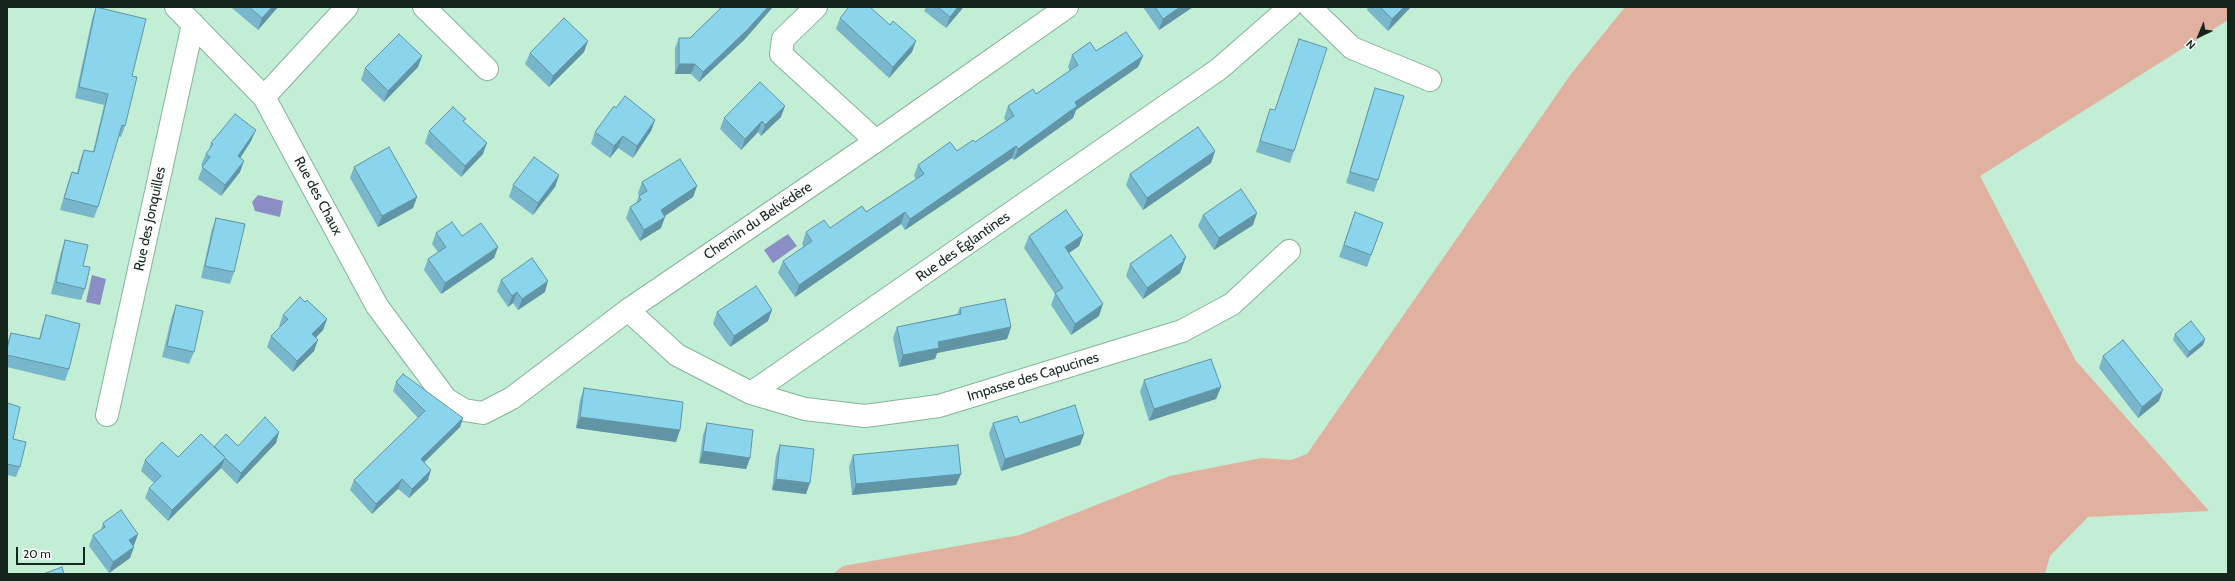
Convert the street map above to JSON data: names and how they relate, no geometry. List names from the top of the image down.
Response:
{
  "streets": {
    "street": [
      "Rue des Chaux",
      "Rue des Jonquilles",
      "Chemin du Belvédère",
      "Rue des Églantines",
      "Impasse des Capucines"
    ]
  },
  "crossings": [
    ["Rue des Chaux", "Rue des Jonquilles"],
    ["Rue des Chaux", "Chemin du Belvédère"],
    ["Rue des Églantines", "Impasse des Capucines"]
  ],
  "scale_bar": "20 m",
  "north": "bottom left"
}
